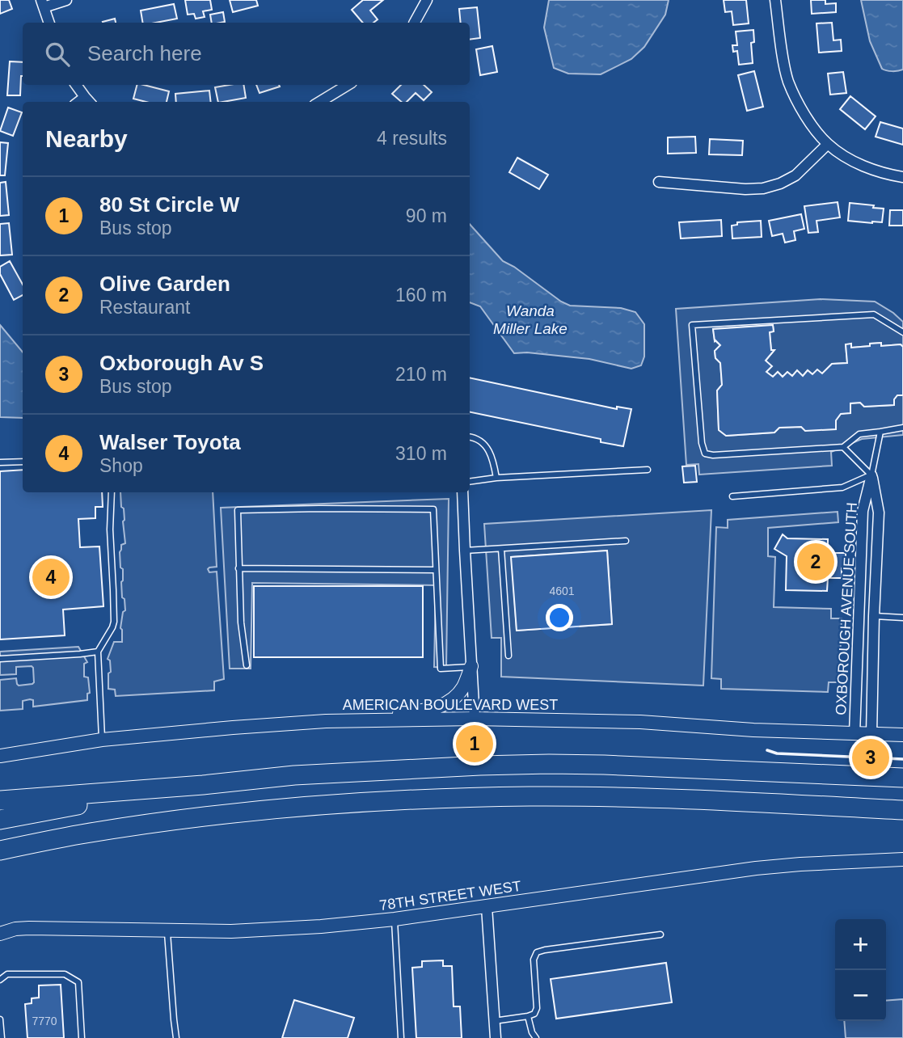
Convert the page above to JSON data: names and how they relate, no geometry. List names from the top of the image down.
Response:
{
  "streets": {
    "street": ["OXBOROUGH AVENUE SOUTH", "AMERICAN BOULEVARD WEST", "78TH STREET WEST"]
  },
  "crossings": [
    ["OXBOROUGH AVENUE SOUTH", "AMERICAN BOULEVARD WEST"]
  ],
  "water": ["Wanda Miller Lake"],
  "house_numbers": ["4601", "7770"],
  "page": {
    "search": "Search here",
    "heading": ["Nearby", "4 results"],
    "list": [
      {
        "mark": "1",
        "name": "80 St Circle W",
        "note": "Bus stop",
        "value": "90 m"
      },
      {
        "mark": "2",
        "name": "Olive Garden",
        "note": "Restaurant",
        "value": "160 m"
      },
      {
        "mark": "3",
        "name": "Oxborough Av S",
        "note": "Bus stop",
        "value": "210 m"
      },
      {
        "mark": "4",
        "name": "Walser Toyota",
        "note": "Shop",
        "value": "310 m"
      }
    ],
    "pins": [
      "2",
      "4",
      "1",
      "3"
    ],
    "map_buttons": ["+", "−"]
  }
}
